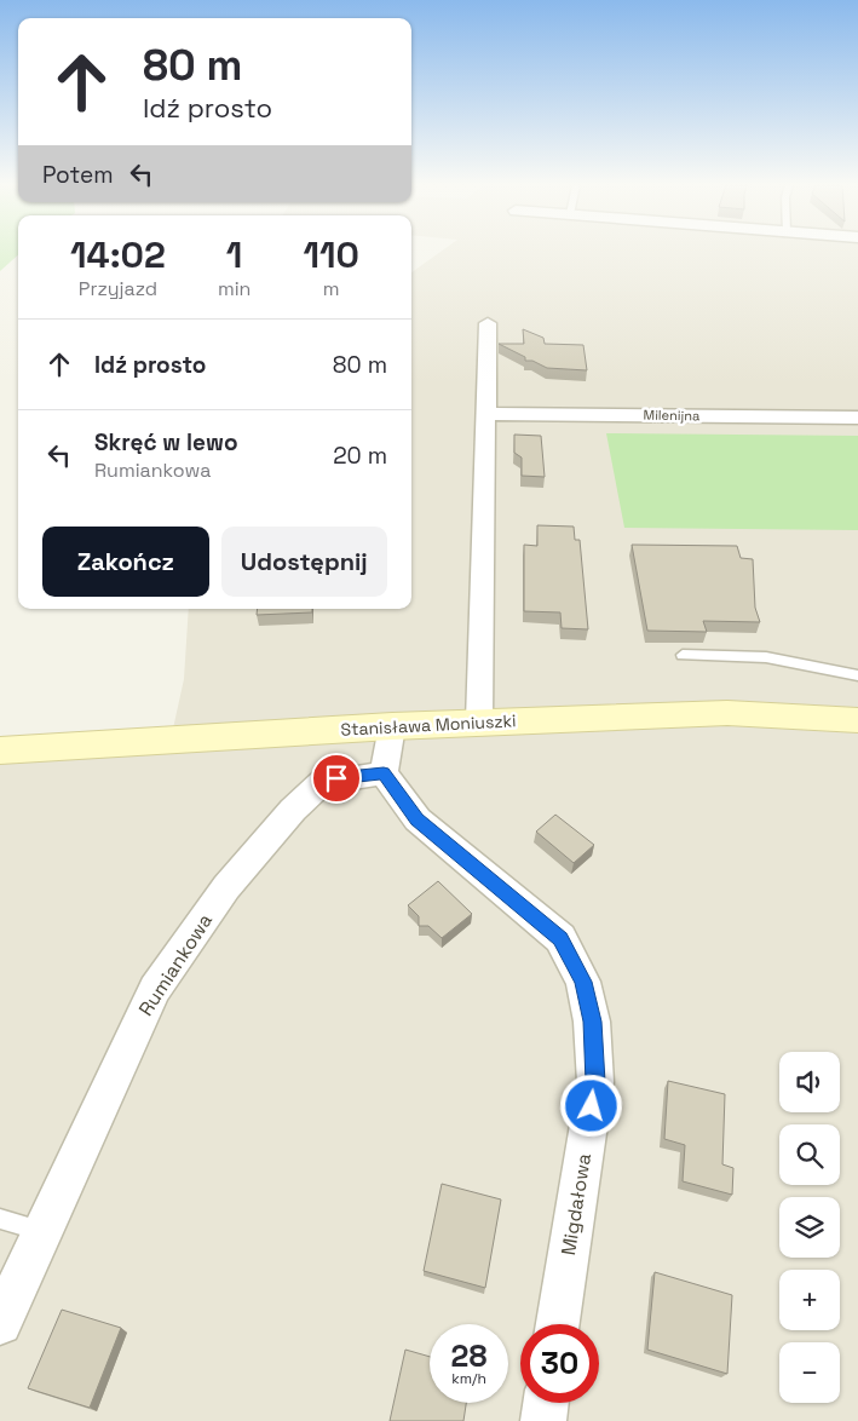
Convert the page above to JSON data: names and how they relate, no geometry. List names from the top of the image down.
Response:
{
  "streets": {
    "main road": ["Stanisława Moniuszki"],
    "street": ["Milenijna", "Rumiankowa", "Migdałowa"]
  },
  "crossings": [
    ["Rumiankowa", "Migdałowa"]
  ],
  "page": {
    "turn": ["80 m", "Idź prosto"],
    "then": "Potem",
    "eta": [
      "14:02",
      "Przyjazd",
      "1",
      "min",
      "110",
      "m"
    ],
    "list": [
      {
        "name": "Idź prosto",
        "value": "80 m"
      },
      {
        "name": "Skręć w lewo",
        "note": "Rumiankowa",
        "value": "20 m"
      }
    ],
    "buttons": ["Zakończ", "Udostępnij"],
    "map_buttons": ["+", "−"],
    "speed": "28 km/h",
    "limit": "30"
  }
}
